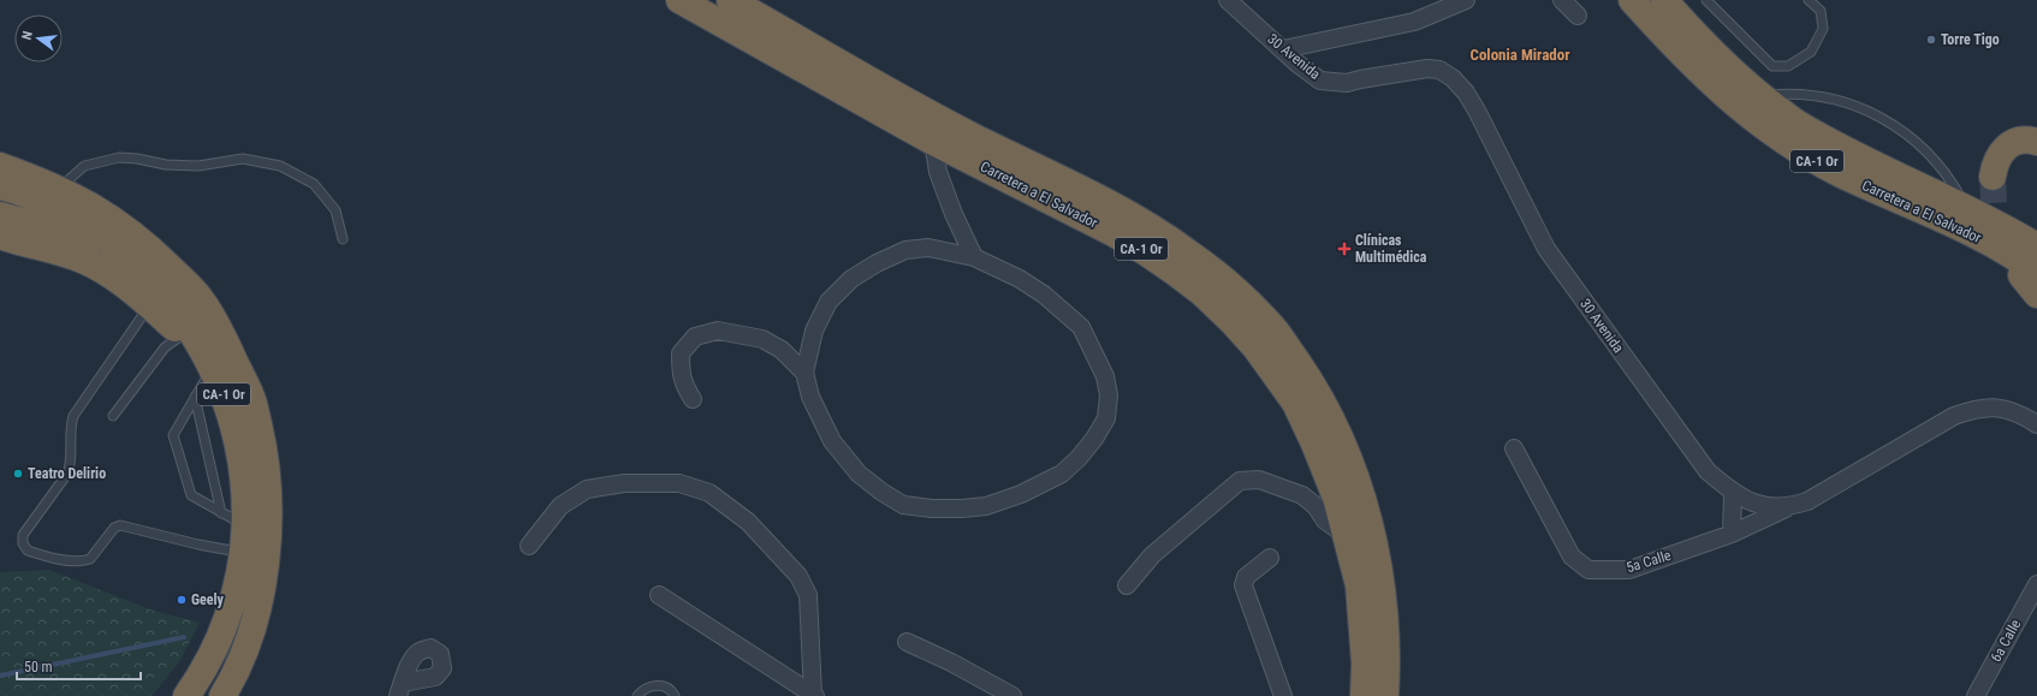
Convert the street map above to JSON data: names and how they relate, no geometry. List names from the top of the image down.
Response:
{
  "streets": {
    "highway": ["CA-1 Or", "Carretera a El Salvador"],
    "street": ["30 Avenida", "5a Calle", "6a Calle"]
  },
  "crossings": [
    ["30 Avenida", "5a Calle"]
  ],
  "districts": ["Colonia Mirador"],
  "places": {
    "other": ["Torre Tigo", "Teatro Delirio", "Geely"],
    "health": ["Clínicas Multimédica"]
  },
  "scale_bar": "50 m",
  "north": "left"
}
